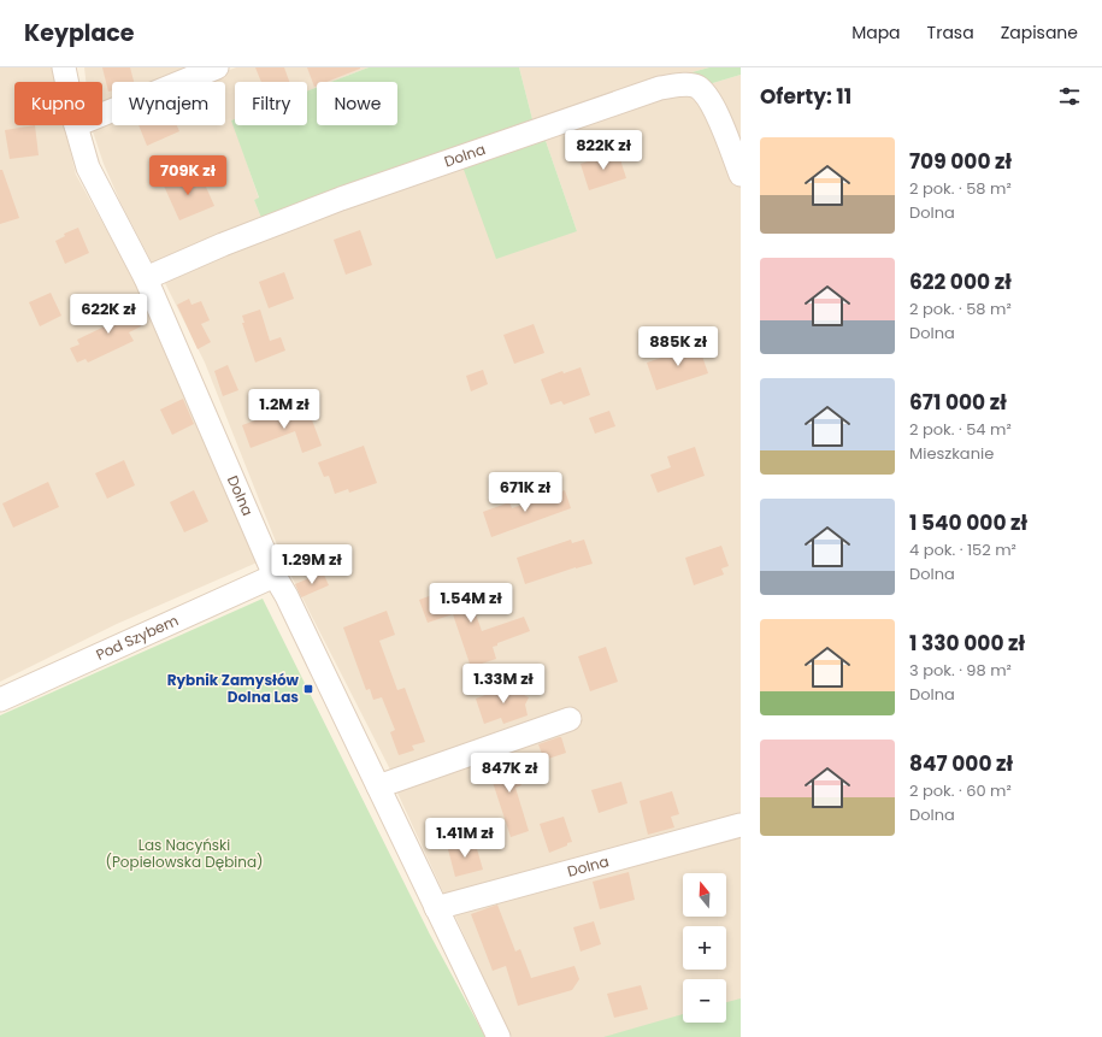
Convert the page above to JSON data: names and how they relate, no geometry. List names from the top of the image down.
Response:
{
  "streets": {
    "street": ["Dolna", "Pod Szybem"]
  },
  "crossings": [
    ["Dolna", "Pod Szybem"]
  ],
  "parks": ["Las Nacyński (Popielowska Dębina)"],
  "places": {
    "transit": ["Rybnik Zamysłów Dolna Las"]
  },
  "north": "top",
  "page": {
    "header": "Keyplace",
    "nav": ["Mapa", "Trasa", "Zapisane"],
    "heading": "Oferty: 11",
    "chip": [
      "Kupno",
      "Wynajem",
      "Filtry",
      "Nowe"
    ],
    "list": [
      {
        "name": "709 000 zł",
        "note": "2 pok. · 58 m² · Dolna"
      },
      {
        "name": "622 000 zł",
        "note": "2 pok. · 58 m² · Dolna"
      },
      {
        "name": "671 000 zł",
        "note": "2 pok. · 54 m² · Mieszkanie"
      },
      {
        "name": "1 540 000 zł",
        "note": "4 pok. · 152 m² · Dolna"
      },
      {
        "name": "1 330 000 zł",
        "note": "3 pok. · 98 m² · Dolna"
      },
      {
        "name": "847 000 zł",
        "note": "2 pok. · 60 m² · Dolna"
      }
    ],
    "price": [
      "822K zł",
      "709K zł",
      "622K zł",
      "885K zł",
      "1.2M zł",
      "671K zł",
      "1.29M zł",
      "1.54M zł",
      "1.33M zł",
      "847K zł",
      "1.41M zł"
    ],
    "map_buttons": ["+", "−"]
  }
}
